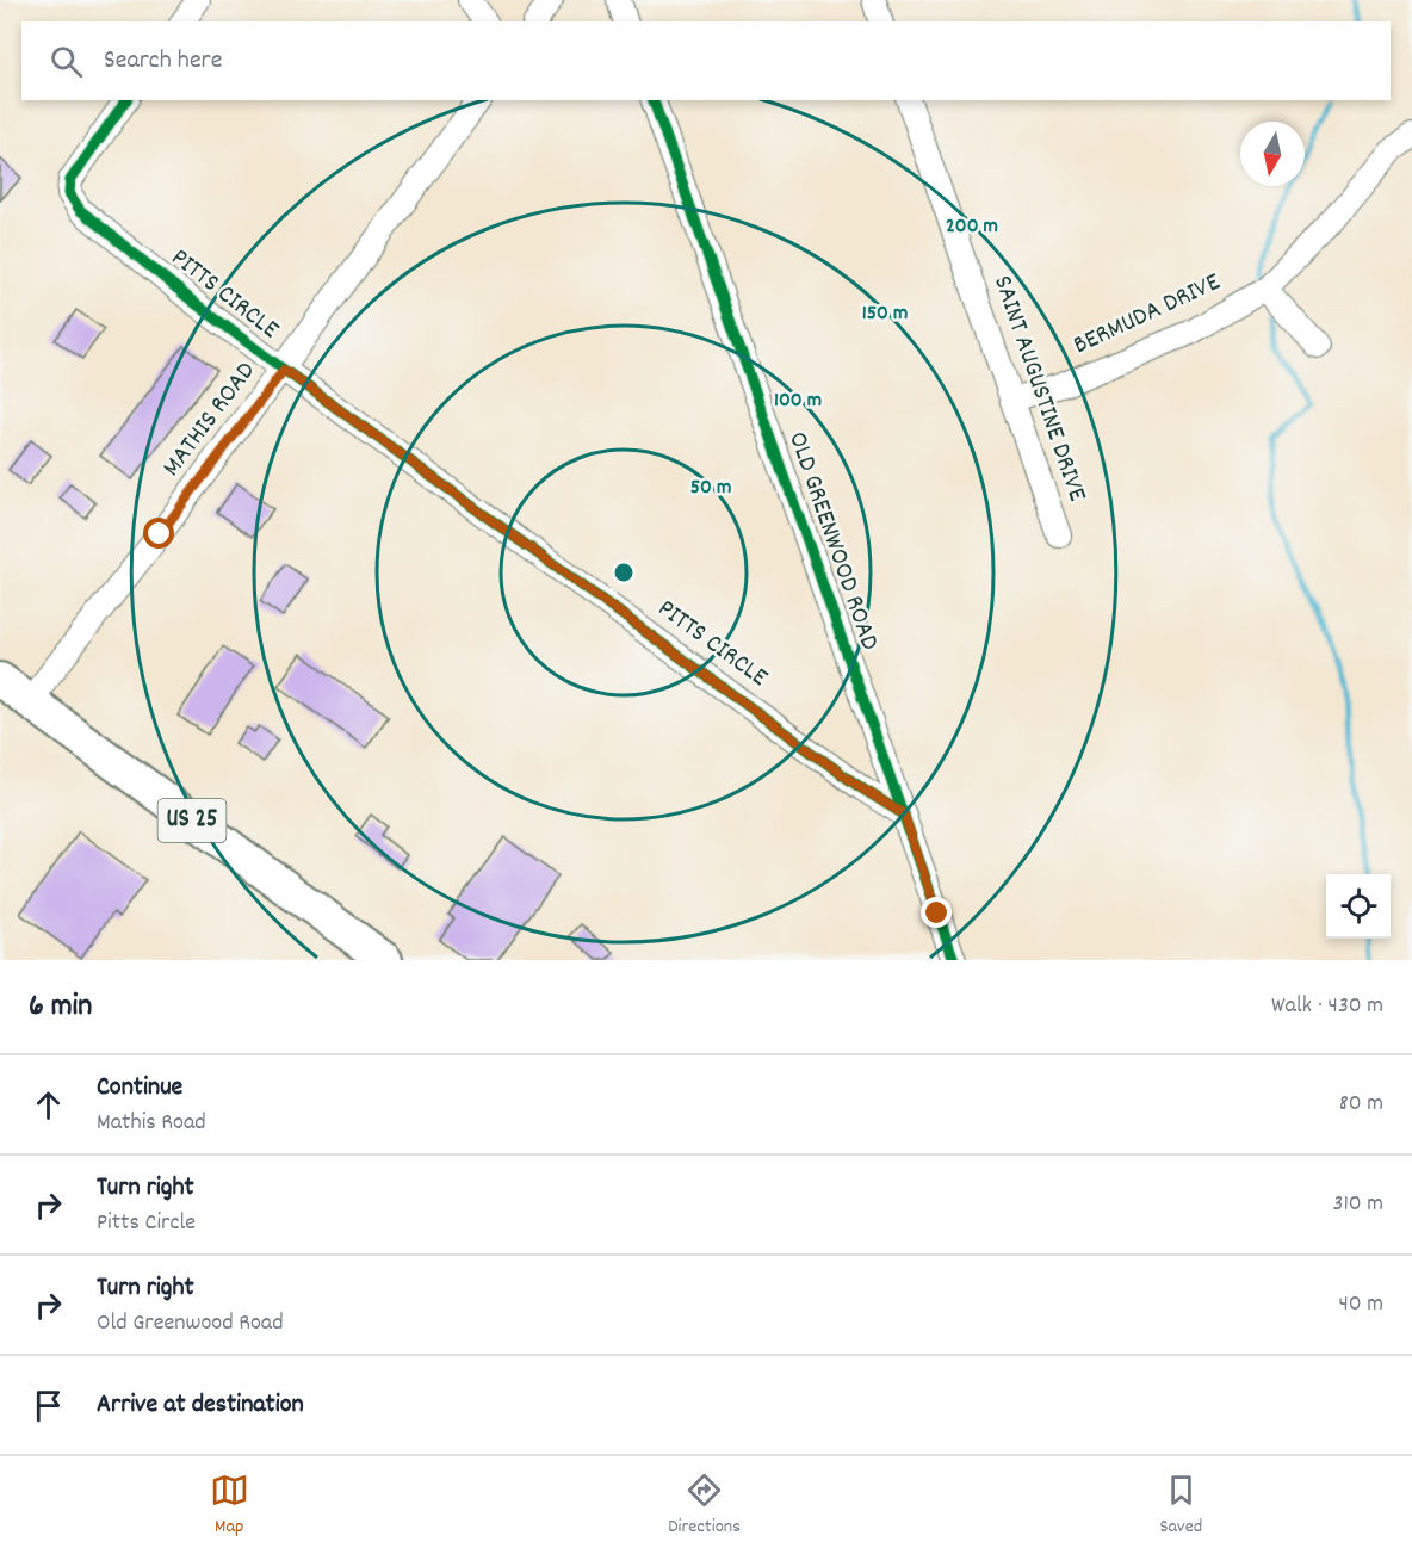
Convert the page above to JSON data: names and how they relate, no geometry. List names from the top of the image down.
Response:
{
  "streets": {
    "highway": ["US 25"],
    "street": [
      "PITTS CIRCLE",
      "BERMUDA DRIVE",
      "SAINT AUGUSTINE DRIVE",
      "MATHIS ROAD",
      "OLD GREENWOOD ROAD"
    ]
  },
  "crossings": [
    ["PITTS CIRCLE", "MATHIS ROAD"],
    ["PITTS CIRCLE", "OLD GREENWOOD ROAD"],
    ["BERMUDA DRIVE", "SAINT AUGUSTINE DRIVE"],
    ["MATHIS ROAD", "US 25"]
  ],
  "north": "bottom",
  "page": {
    "search": "Search here",
    "heading": ["6 min", "Walk · 430 m"],
    "list": [
      ["Continue", "Mathis Road", "80 m"],
      ["Turn right", "Pitts Circle", "310 m"],
      ["Turn right", "Old Greenwood Road", "40 m"],
      "Arrive at destination"
    ],
    "nav": ["Map", "Directions", "Saved"]
  },
  "rings": [
    "200 m",
    "150 m",
    "100 m",
    "50 m"
  ]
}
